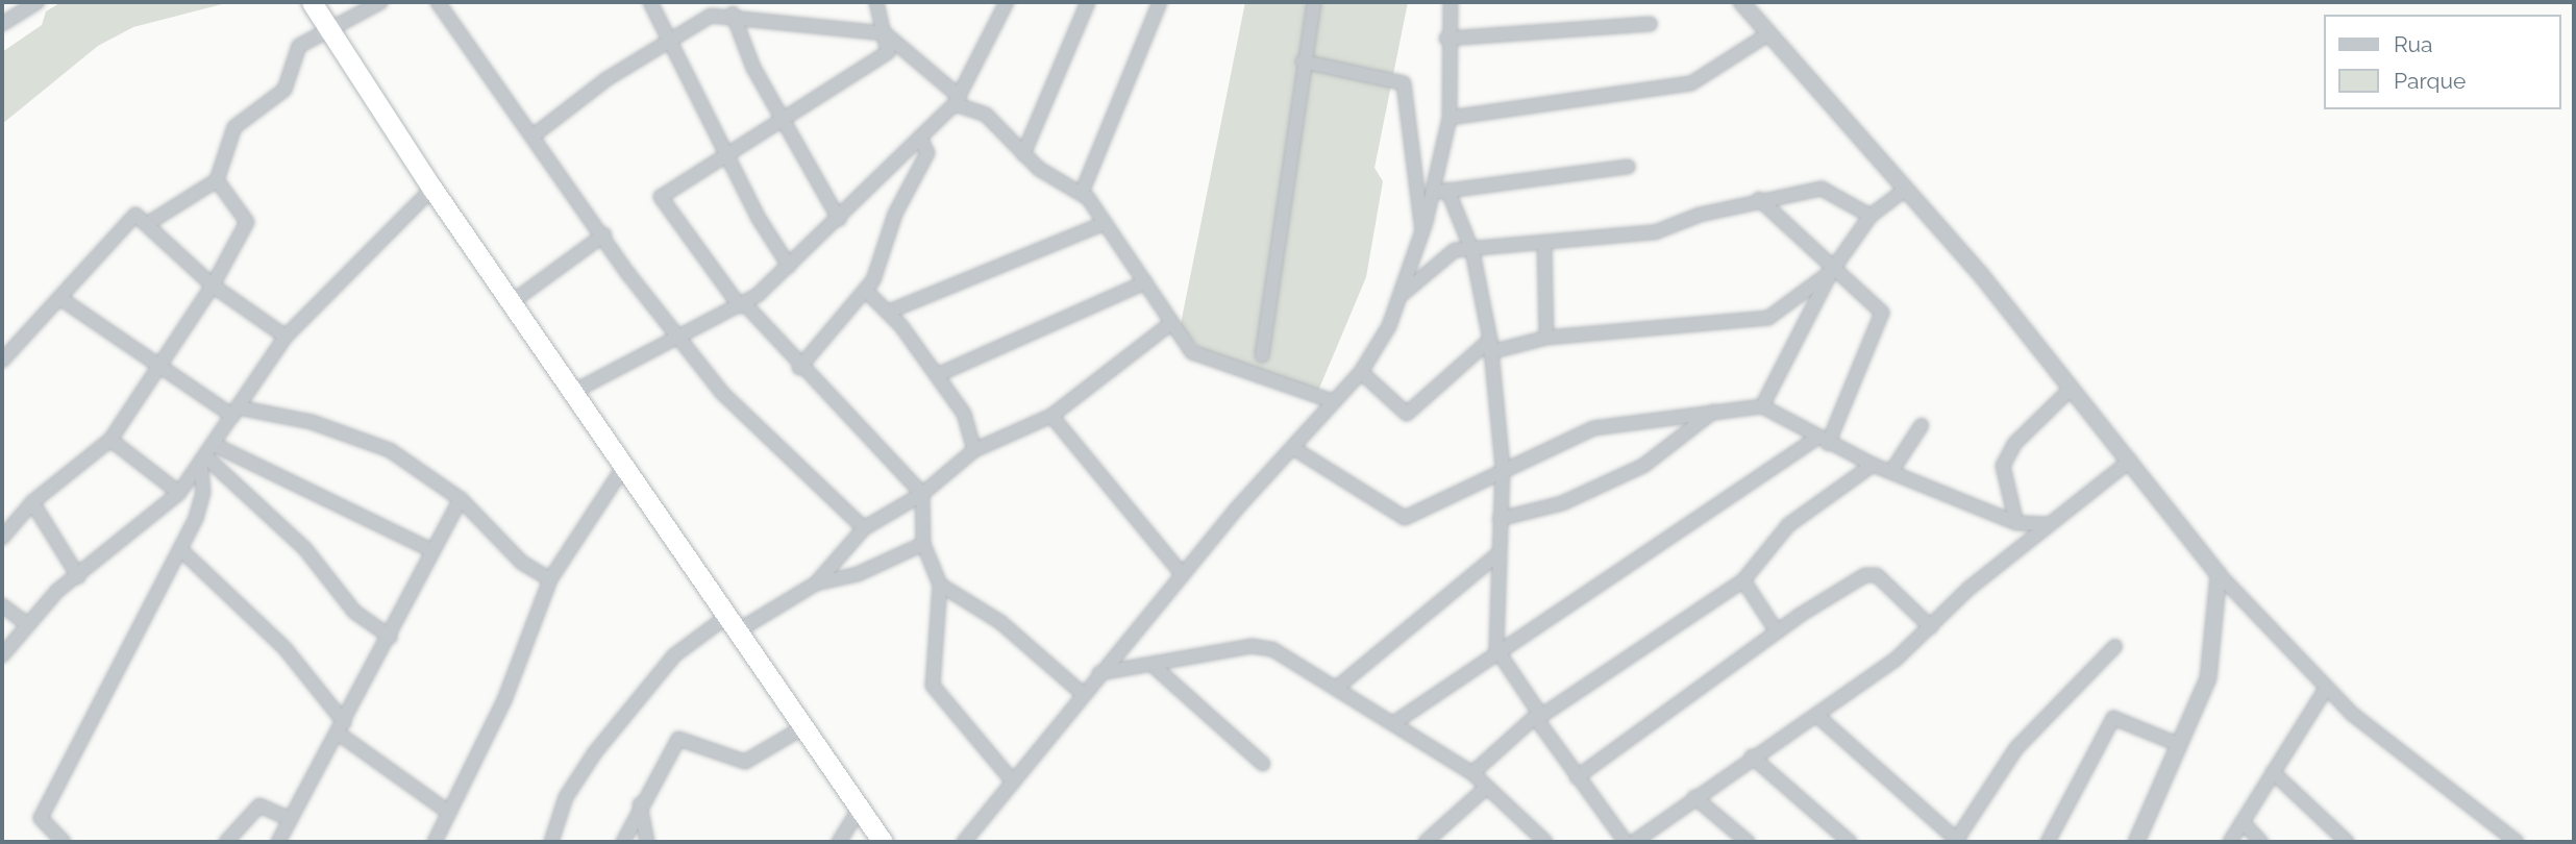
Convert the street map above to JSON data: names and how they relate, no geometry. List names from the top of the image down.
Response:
{
  "legend": ["Rua", "Parque"]
}
